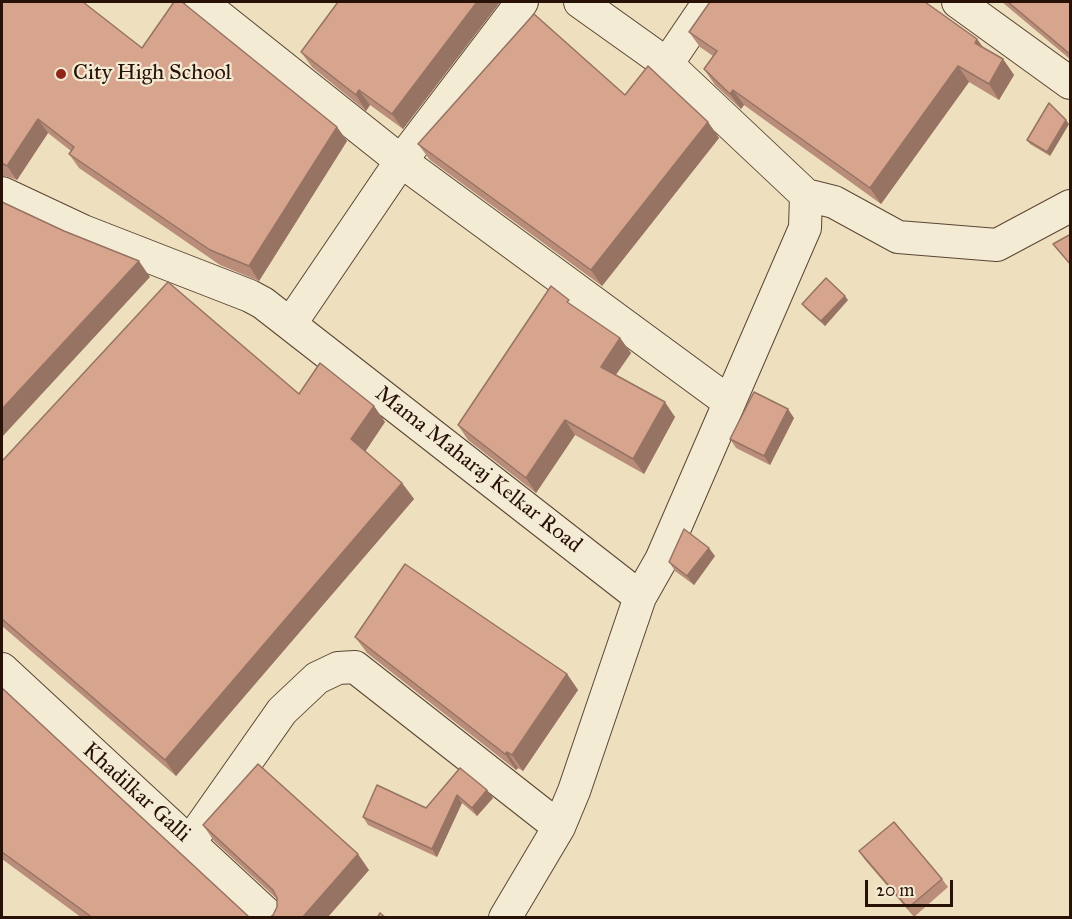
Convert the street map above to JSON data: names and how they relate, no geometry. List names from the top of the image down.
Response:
{
  "streets": {
    "street": ["Mama Maharaj Kelkar Road", "Khadilkar Galli"]
  },
  "places": ["City High School"],
  "scale_bar": "20 m"
}
